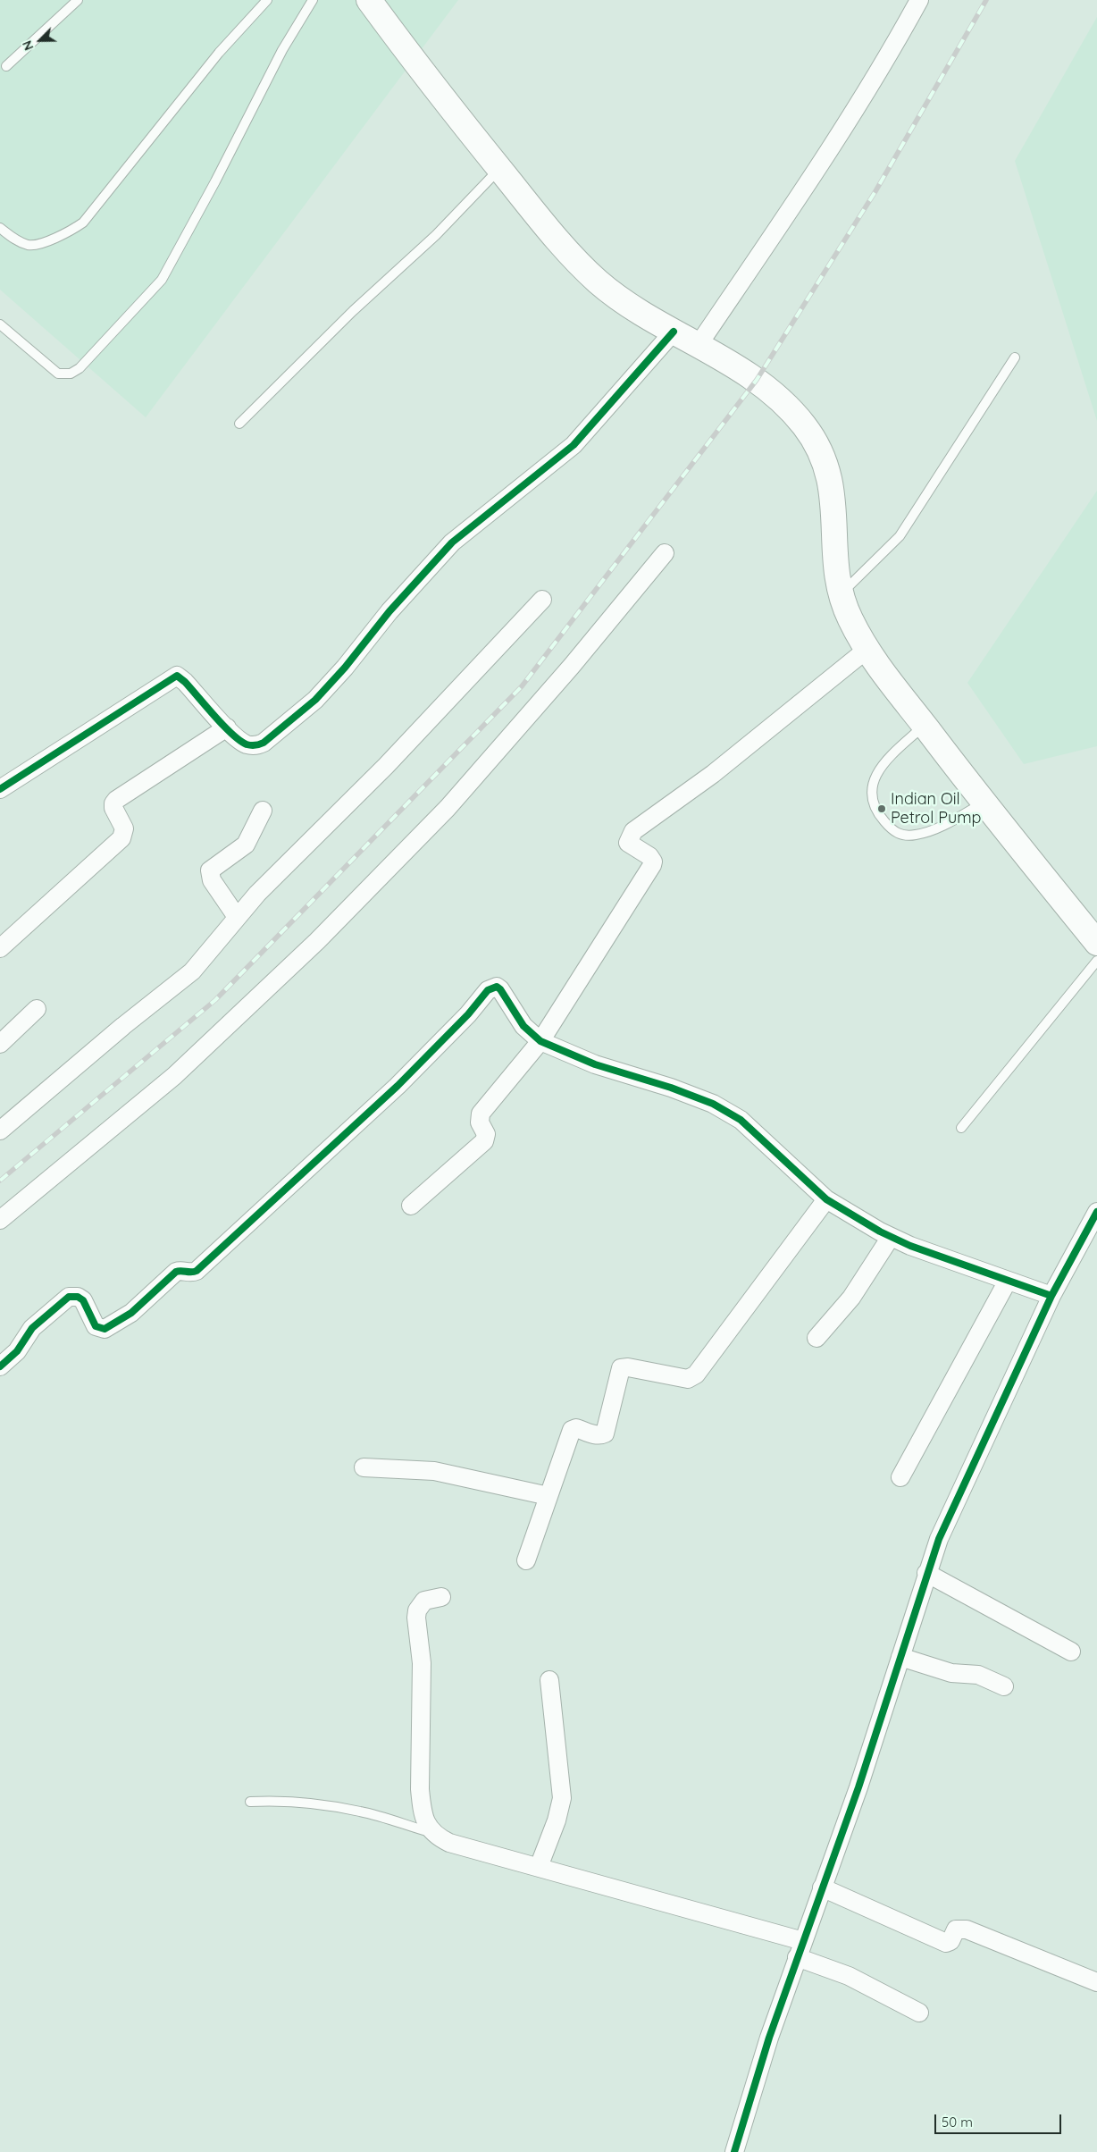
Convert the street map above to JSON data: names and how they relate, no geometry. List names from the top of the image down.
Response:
{
  "places": ["Indian Oil Petrol Pump"],
  "scale_bar": "50 m",
  "north": "bottom left"
}
